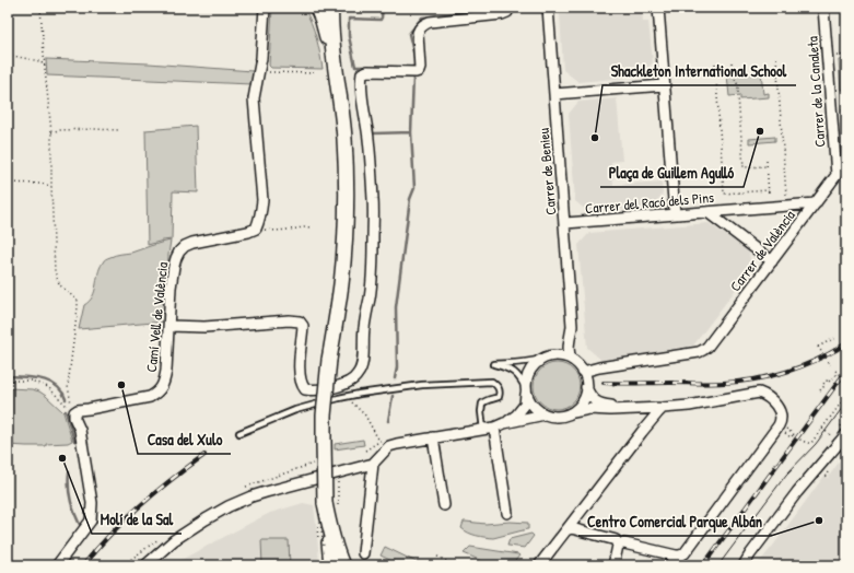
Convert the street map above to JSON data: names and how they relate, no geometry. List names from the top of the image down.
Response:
{
  "streets": {
    "street": [
      "Carrer de la Canaleta",
      "Carrer de Benieu",
      "Carrer del Racó dels Pins",
      "Carrer de València",
      "Camí Vell de València"
    ]
  },
  "crossings": [
    ["Carrer de la Canaleta", "Carrer de València"],
    ["Carrer de Benieu", "Carrer del Racó dels Pins"],
    ["Carrer de Benieu", "Carrer de València"],
    ["Carrer del Racó dels Pins", "Carrer de València"]
  ],
  "places": [
    "Plaça de Guillem Agulló",
    "Shackleton International School",
    "Casa del Xulo",
    "Molí de la Sal",
    "Centro Comercial Parque Albán"
  ]
}
